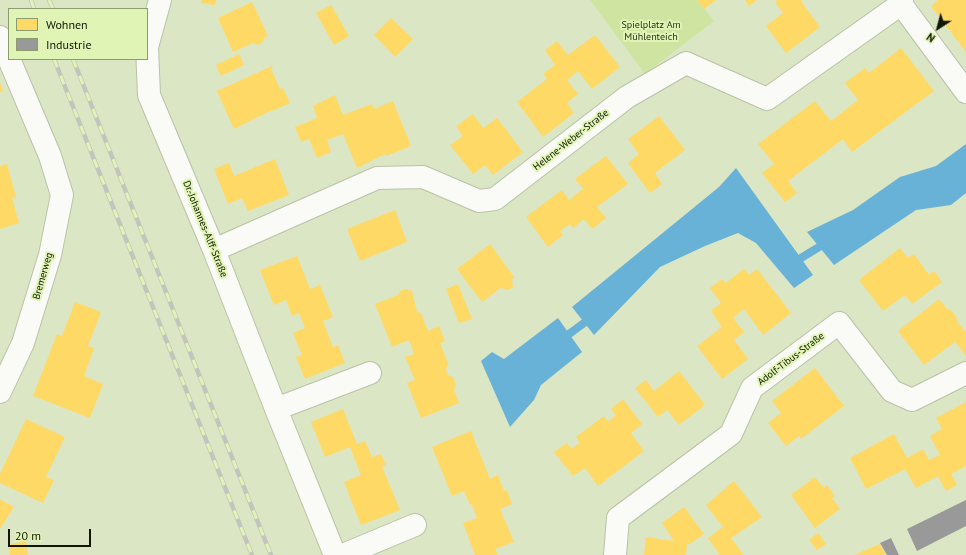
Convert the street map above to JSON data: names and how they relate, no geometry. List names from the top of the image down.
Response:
{
  "streets": {
    "street": [
      "Helene-Weber-Straße",
      "Dr.-Johannes-Alff-Straße",
      "Bremerweg",
      "Adolf-Tibus-Straße"
    ]
  },
  "crossings": [
    ["Helene-Weber-Straße", "Dr.-Johannes-Alff-Straße"]
  ],
  "parks": ["Spielplatz Am Mühlenteich"],
  "legend": ["Wohnen", "Industrie"],
  "scale_bar": "20 m",
  "north": "bottom left"
}
